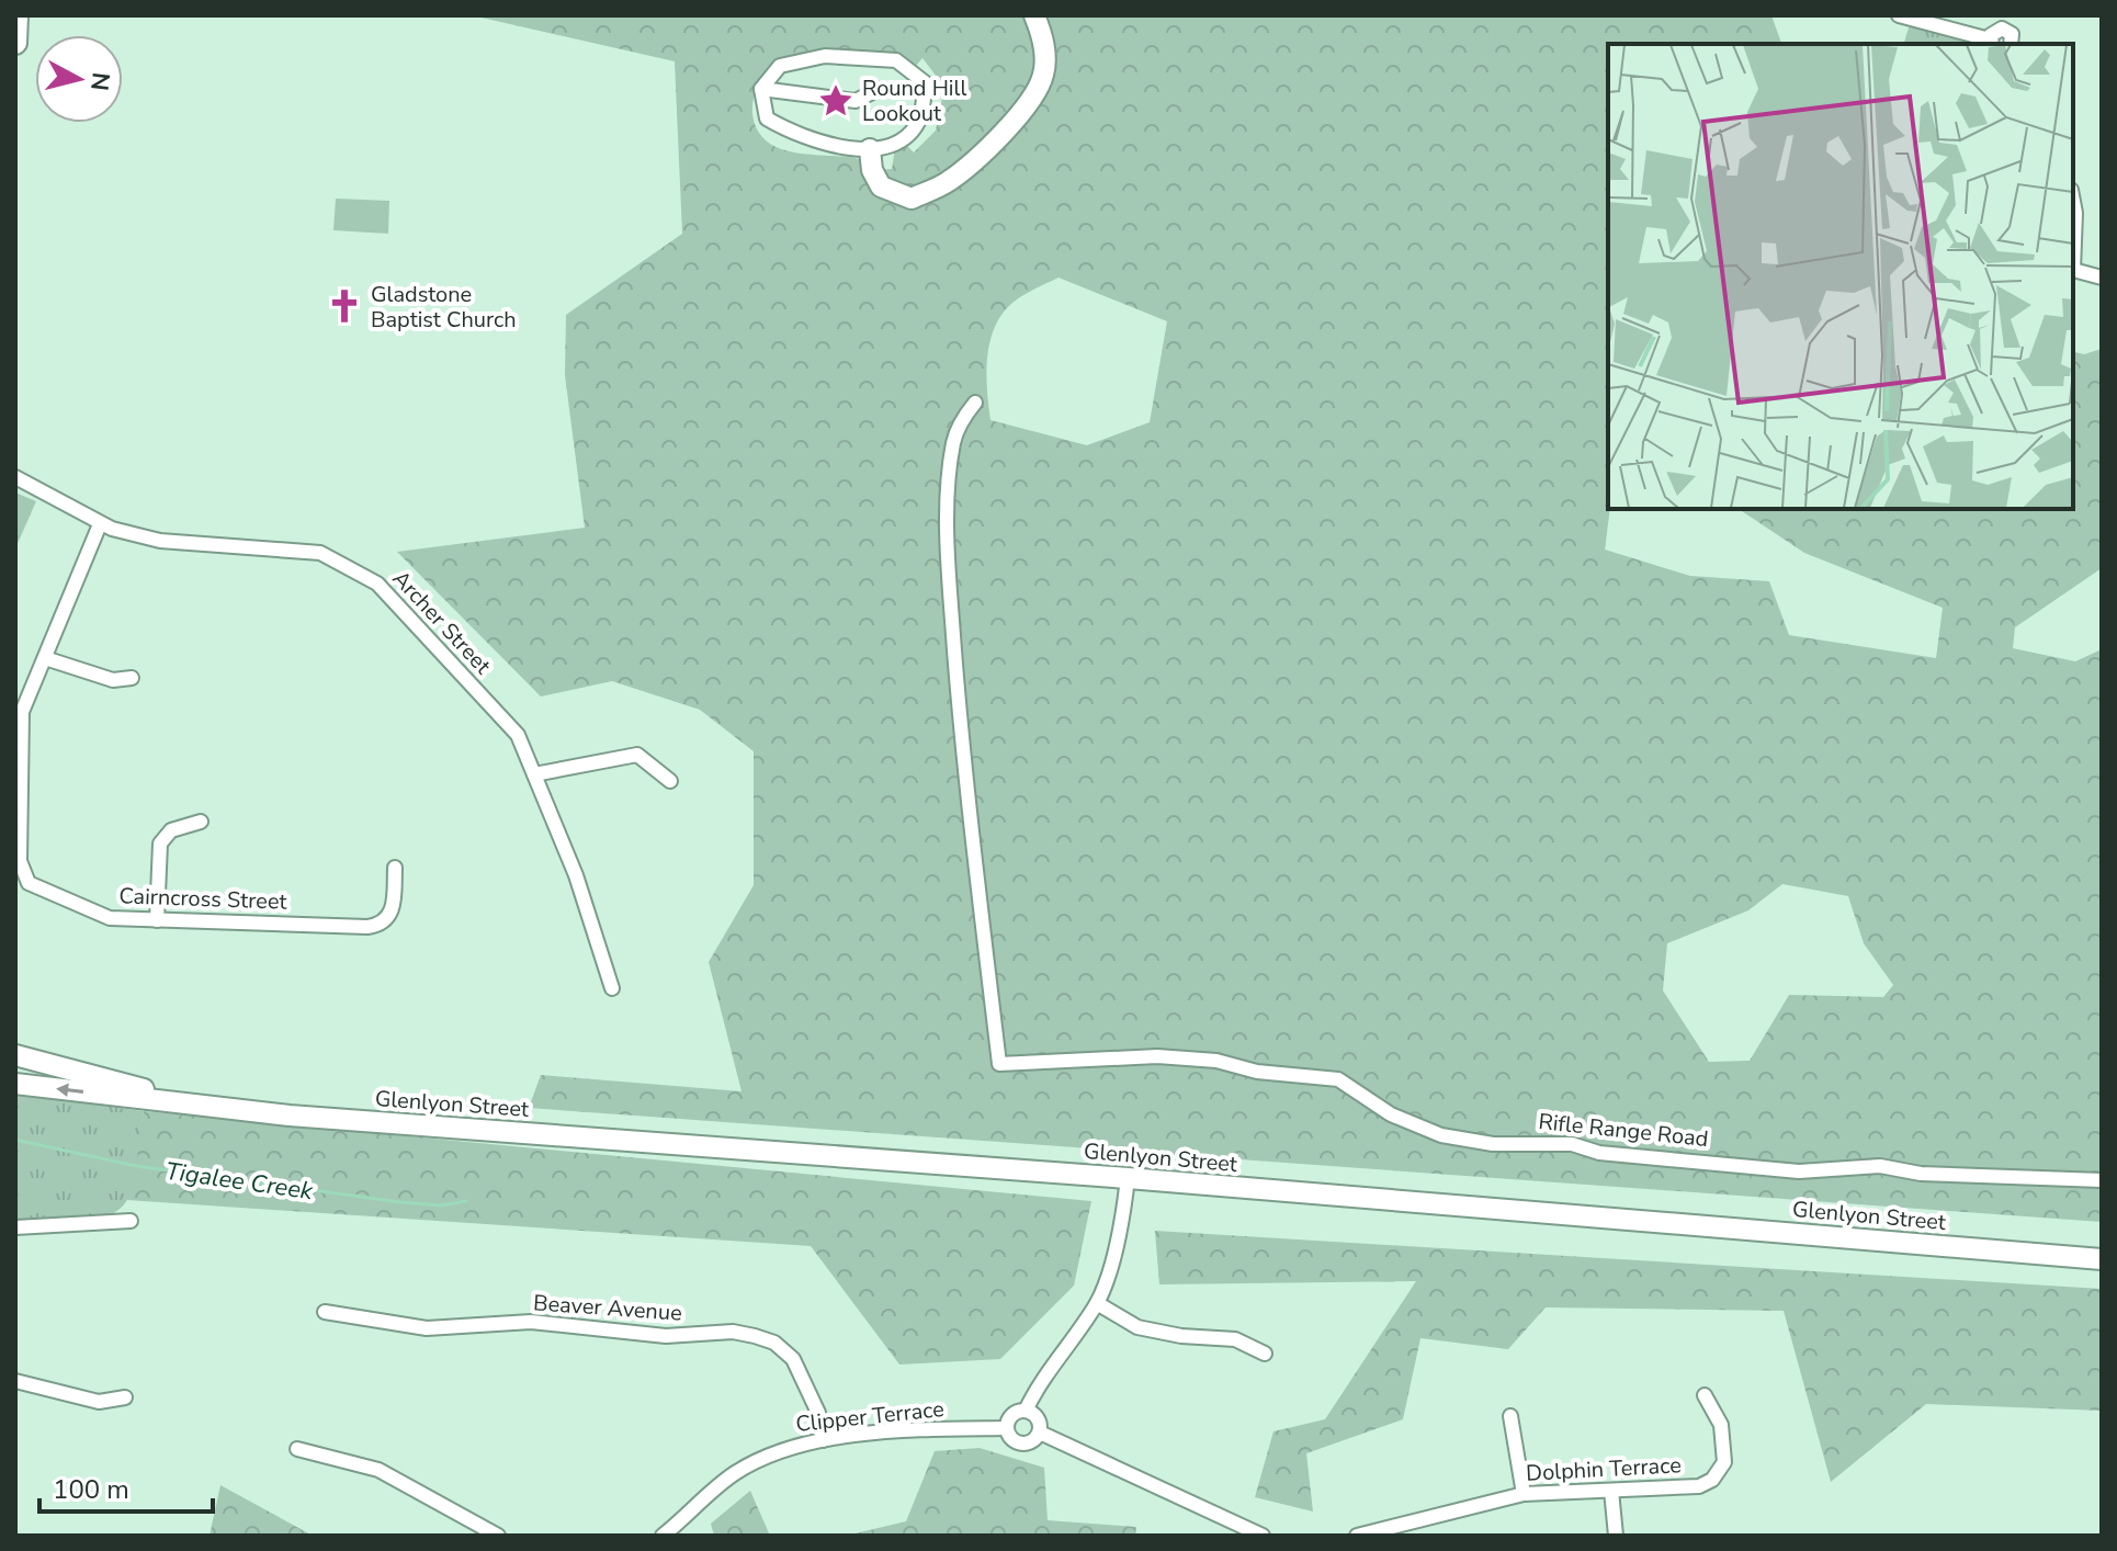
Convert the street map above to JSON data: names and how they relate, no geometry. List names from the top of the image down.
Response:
{
  "streets": {
    "main road": ["Glenlyon Street"],
    "street": [
      "Archer Street",
      "Cairncross Street",
      "Rifle Range Road",
      "Beaver Avenue",
      "Clipper Terrace",
      "Dolphin Terrace"
    ]
  },
  "crossings": [
    ["Archer Street", "Cairncross Street"],
    ["Beaver Avenue", "Clipper Terrace"]
  ],
  "water": ["Tigalee Creek"],
  "places": {
    "place": ["Round Hill Lookout"],
    "church": ["Gladstone Baptist Church"]
  },
  "scale_bar": "100 m",
  "north": "right"
}
